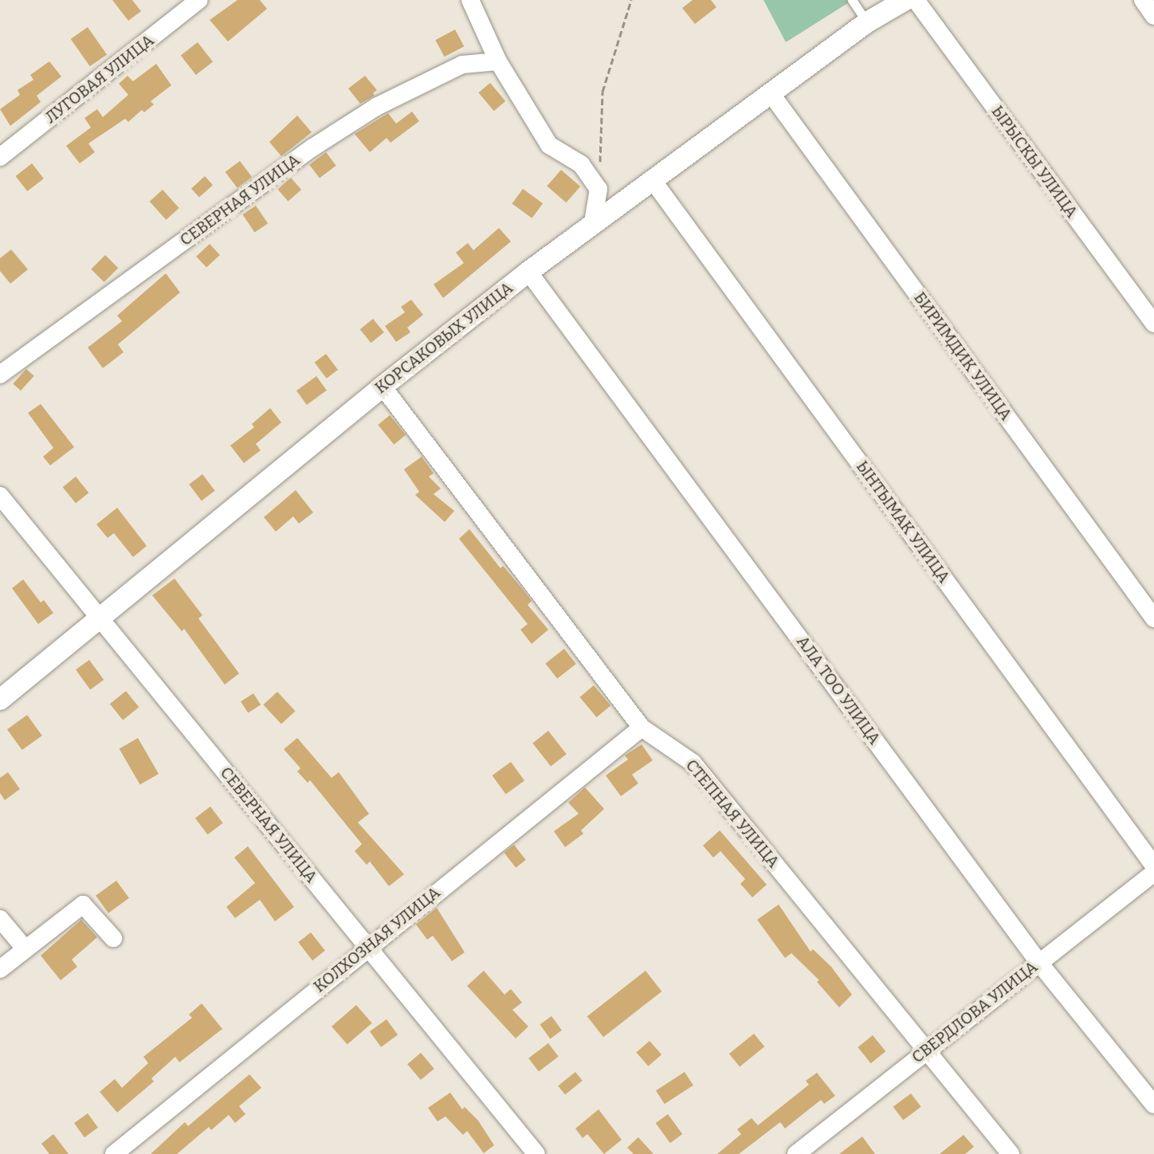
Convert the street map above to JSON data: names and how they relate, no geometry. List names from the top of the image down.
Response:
{
  "streets": {
    "street": [
      "ЛУГОВАЯ УЛИЦА",
      "ЫРЫСКЫ УЛИЦА",
      "СЕВЕРНАЯ УЛИЦА",
      "КОРСАКОВЫХ УЛИЦА",
      "БИРИМДИК УЛИЦА",
      "ЫНТЫМАК УЛИЦА",
      "АЛА ТОО УЛИЦА",
      "СТЕПНАЯ УЛИЦА",
      "КОЛХОЗНАЯ УЛИЦА",
      "СВЕРДЛОВА УЛИЦА"
    ]
  },
  "crossings": [
    ["СЕВЕРНАЯ УЛИЦА", "КОРСАКОВЫХ УЛИЦА"],
    ["СЕВЕРНАЯ УЛИЦА", "КОЛХОЗНАЯ УЛИЦА"],
    ["КОРСАКОВЫХ УЛИЦА", "БИРИМДИК УЛИЦА"],
    ["КОРСАКОВЫХ УЛИЦА", "ЫНТЫМАК УЛИЦА"],
    ["КОРСАКОВЫХ УЛИЦА", "АЛА ТОО УЛИЦА"],
    ["КОРСАКОВЫХ УЛИЦА", "СТЕПНАЯ УЛИЦА"],
    ["АЛА ТОО УЛИЦА", "СВЕРДЛОВА УЛИЦА"],
    ["СТЕПНАЯ УЛИЦА", "КОЛХОЗНАЯ УЛИЦА"],
    ["СТЕПНАЯ УЛИЦА", "СВЕРДЛОВА УЛИЦА"]
  ]
}
